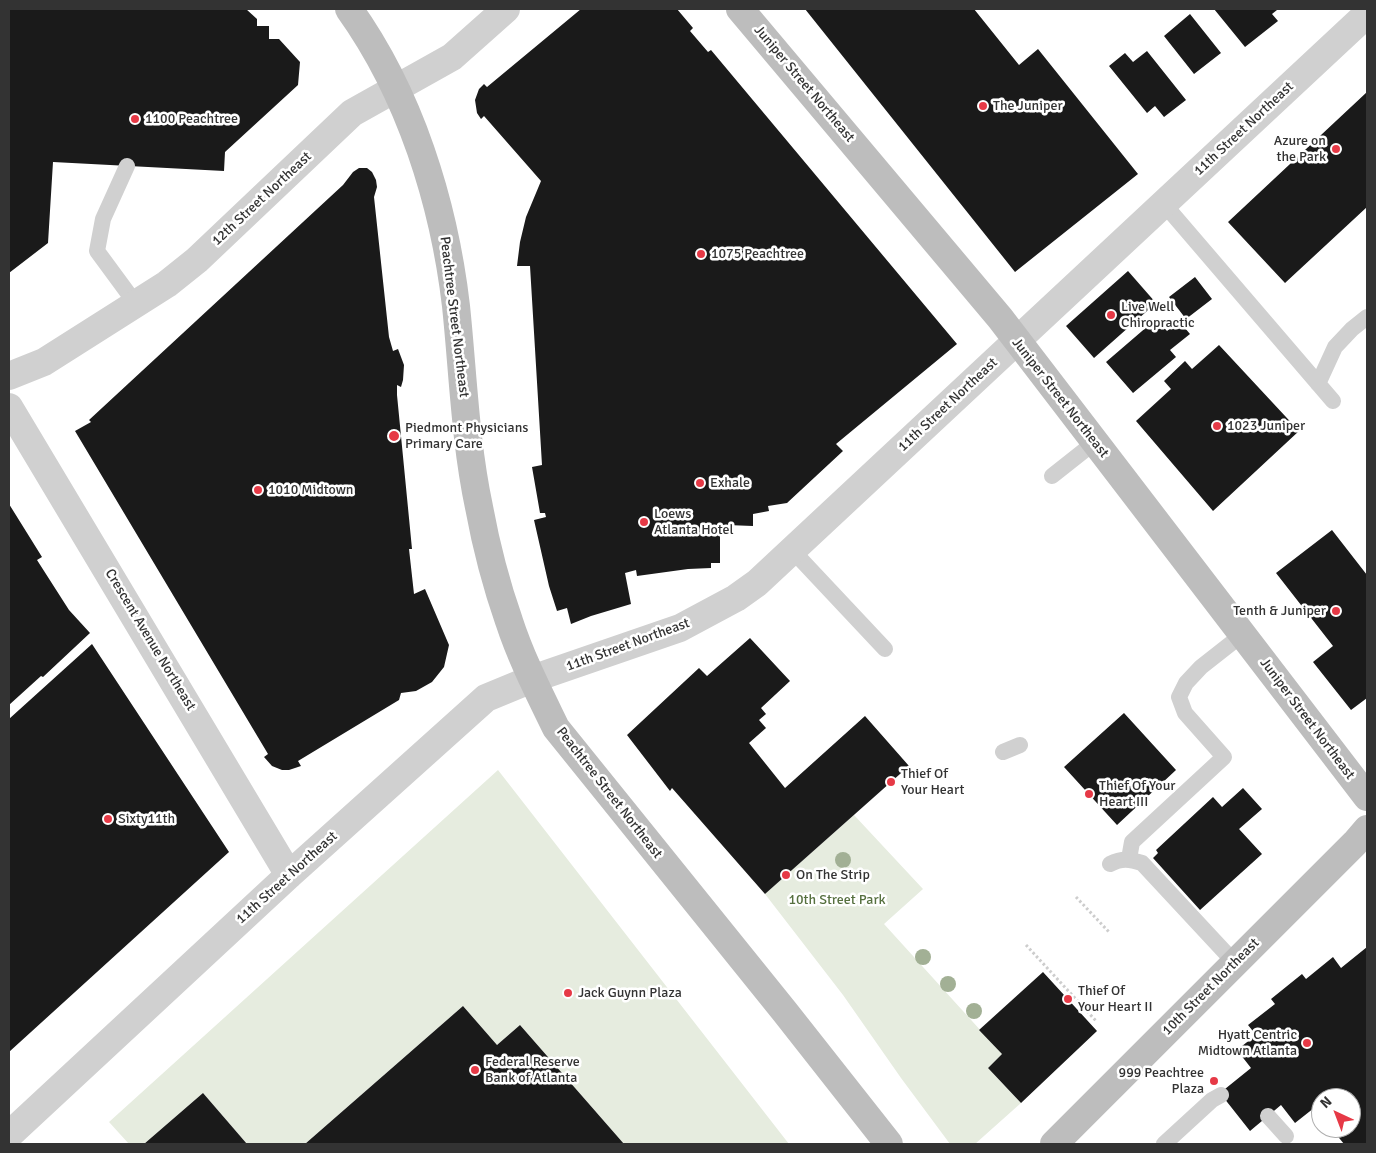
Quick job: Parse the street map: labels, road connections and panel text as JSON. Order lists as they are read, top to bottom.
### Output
{
  "streets": {
    "main road": ["Juniper Street Northeast", "Peachtree Street Northeast", "10th Street Northeast"],
    "street": ["11th Street Northeast", "12th Street Northeast", "Crescent Avenue Northeast"]
  },
  "crossings": [
    ["Juniper Street Northeast", "11th Street Northeast"],
    ["11th Street Northeast", "Peachtree Street Northeast"],
    ["11th Street Northeast", "Crescent Avenue Northeast"],
    ["12th Street Northeast", "Peachtree Street Northeast"]
  ],
  "parks": ["10th Street Park"],
  "places": [
    "The Juniper",
    "1100 Peachtree",
    "Azure on the Park",
    "1075 Peachtree",
    "Live Well Chiropractic",
    "1023 Juniper",
    "Piedmont Physicians Primary Care",
    "Exhale",
    "1010 Midtown",
    "Loews Atlanta Hotel",
    "Tenth & Juniper",
    "Thief Of Your Heart",
    "Thief Of Your Heart III",
    "Sixty11th",
    "On The Strip",
    "Jack Guynn Plaza",
    "Thief Of Your Heart II",
    "Hyatt Centric Midtown Atlanta",
    "Federal Reserve Bank of Atlanta",
    "999 Peachtree Plaza"
  ],
  "north": "top left"
}
